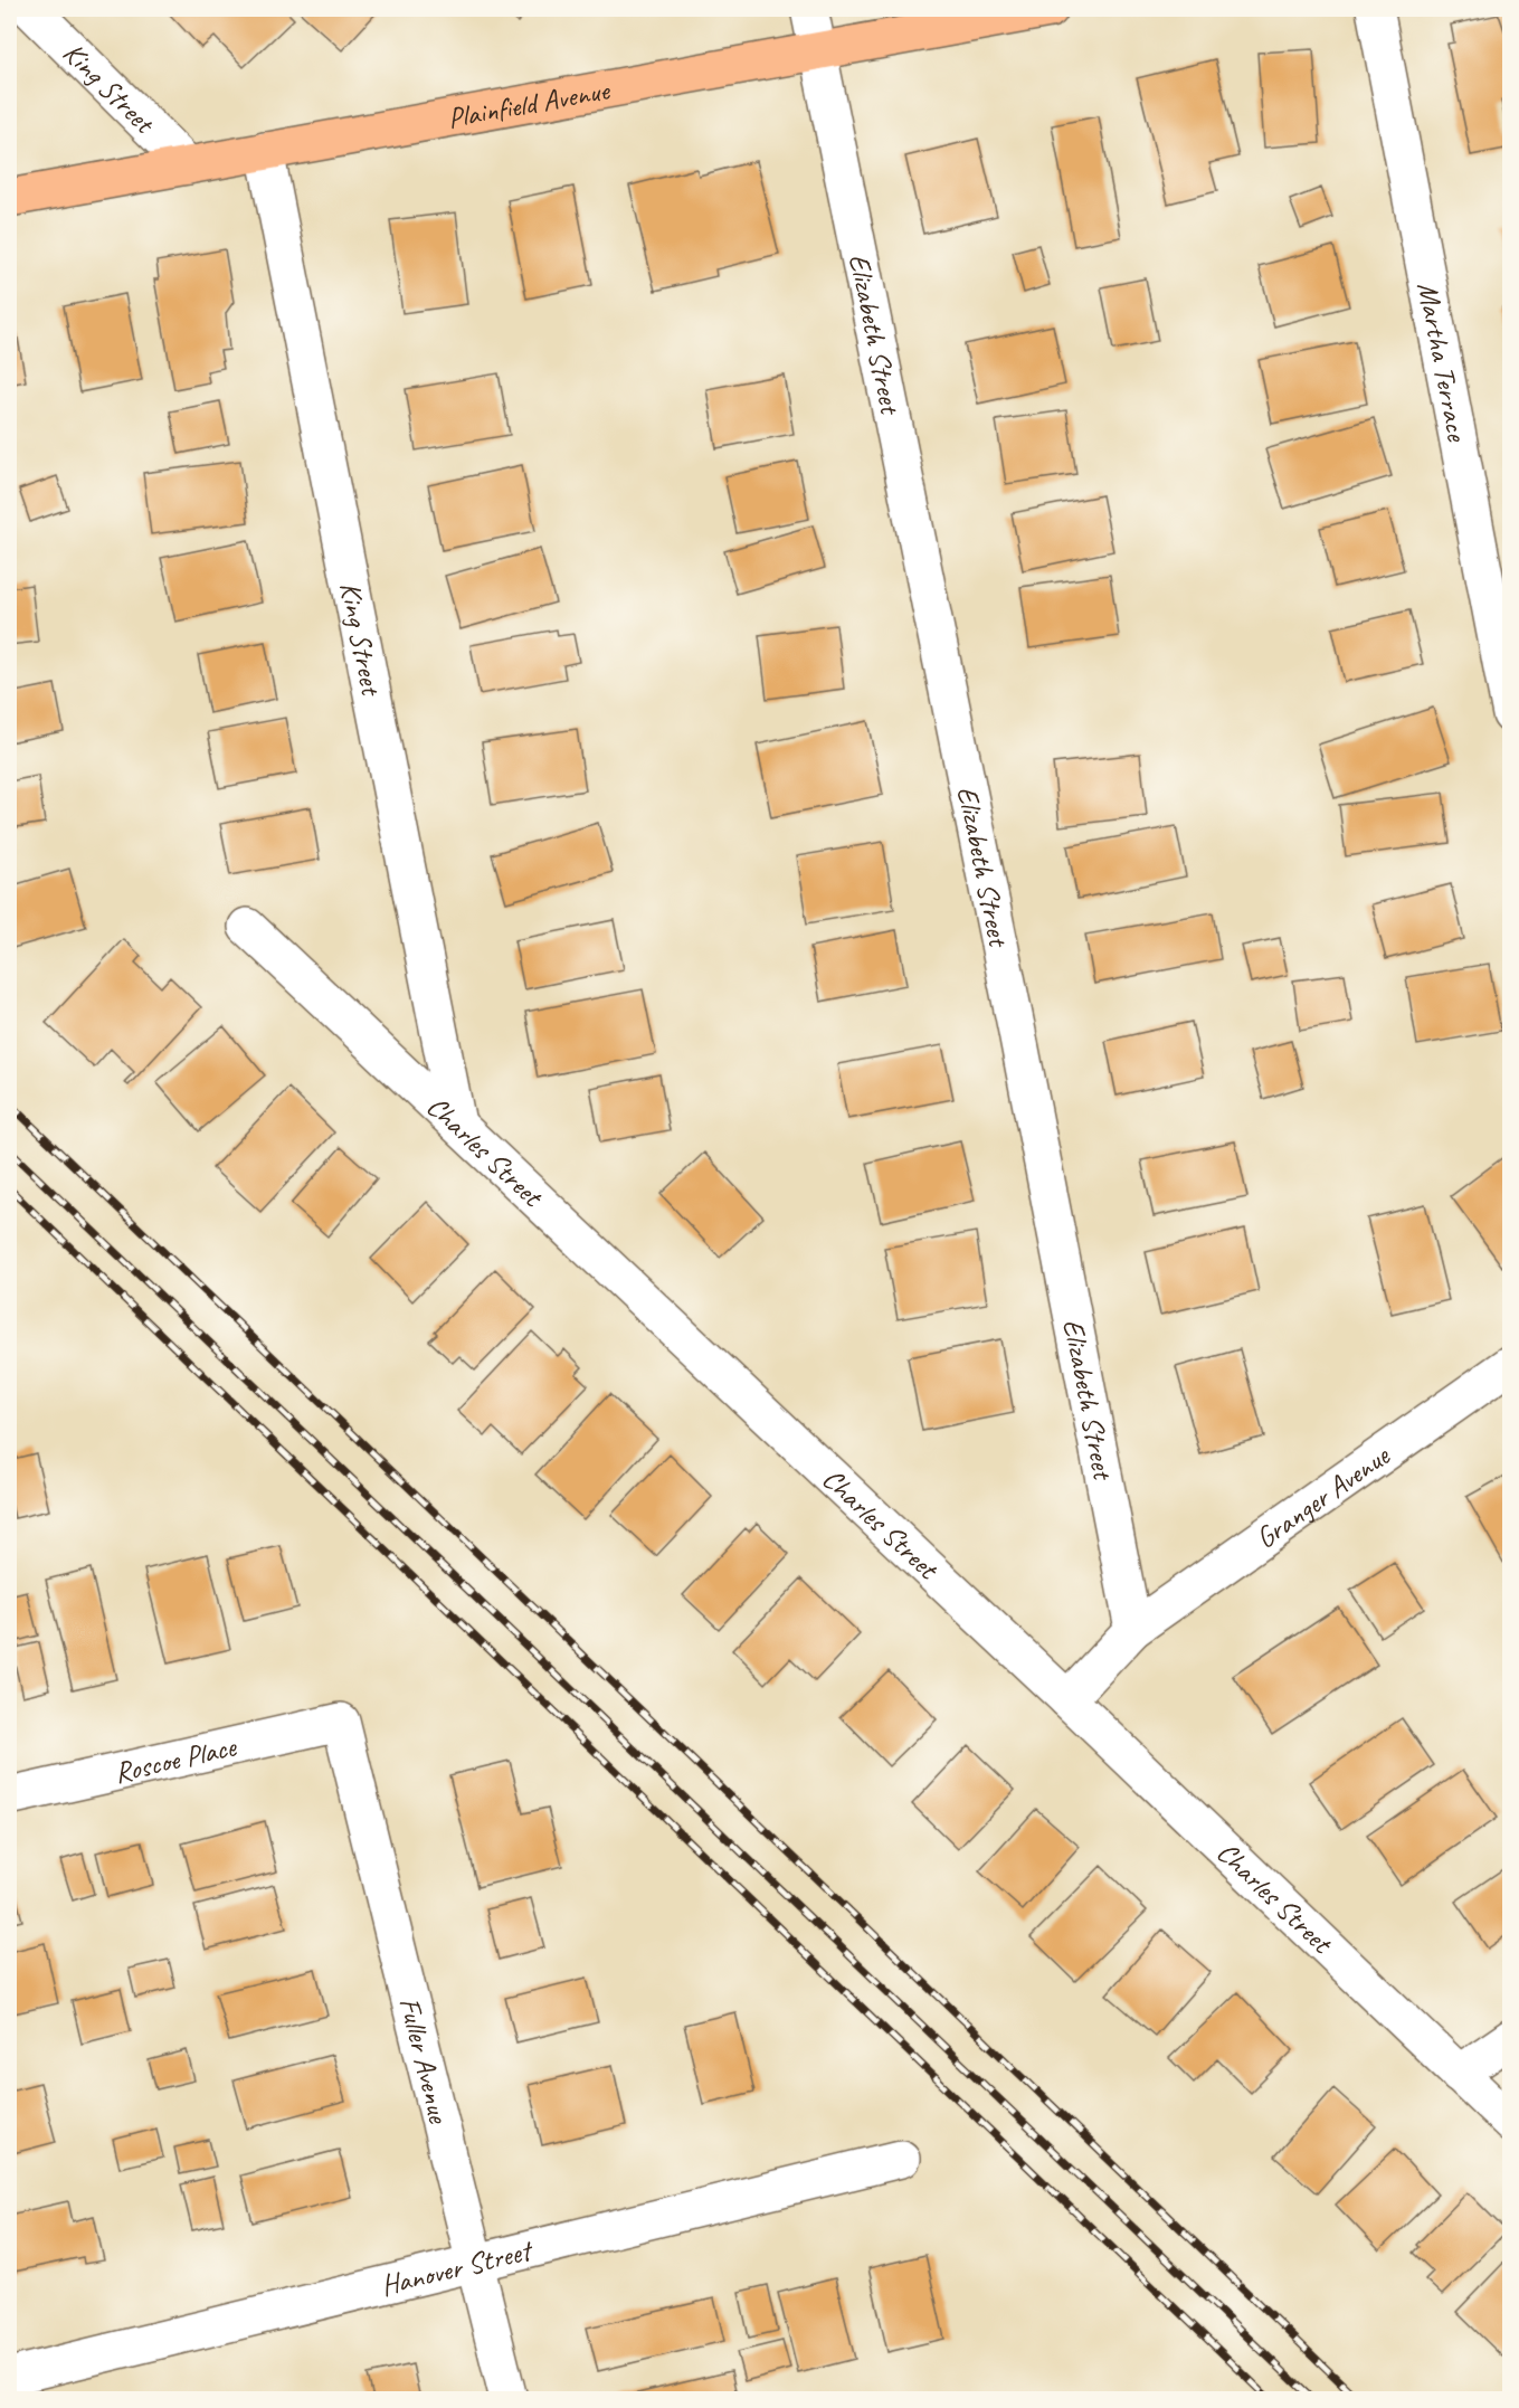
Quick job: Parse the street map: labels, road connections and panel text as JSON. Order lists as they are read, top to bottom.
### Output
{
  "streets": {
    "main road": ["Plainfield Avenue"],
    "street": [
      "King Street",
      "Elizabeth Street",
      "Martha Terrace",
      "Charles Street",
      "Granger Avenue",
      "Roscoe Place",
      "Fuller Avenue",
      "Hanover Street"
    ]
  },
  "crossings": [
    ["King Street", "Plainfield Avenue"],
    ["King Street", "Charles Street"],
    ["Plainfield Avenue", "Elizabeth Street"],
    ["Elizabeth Street", "Granger Avenue"],
    ["Roscoe Place", "Fuller Avenue"],
    ["Fuller Avenue", "Hanover Street"]
  ]
}
